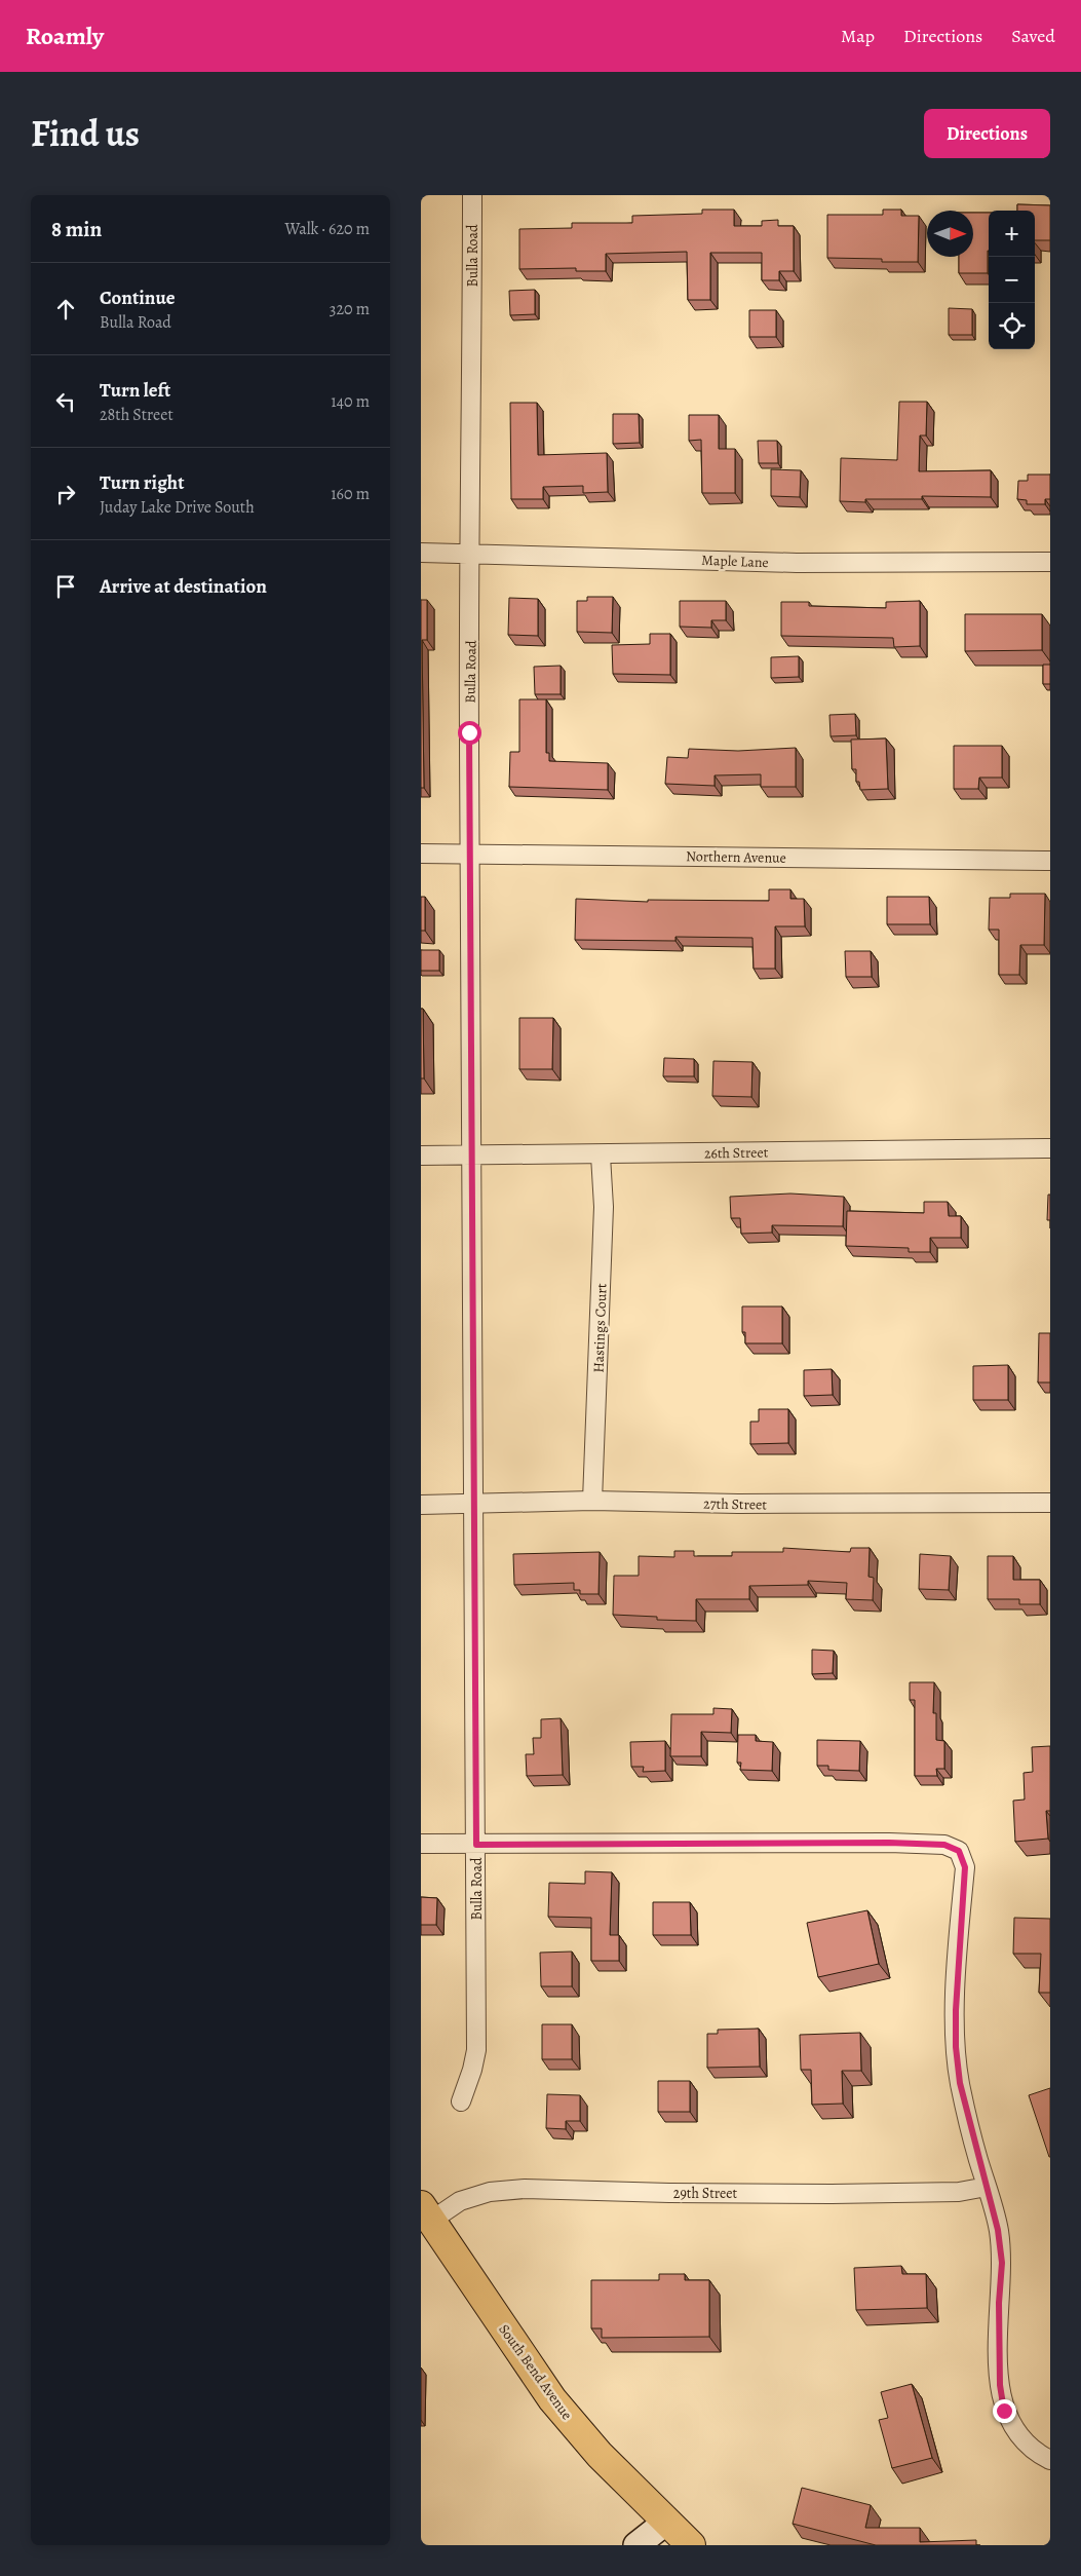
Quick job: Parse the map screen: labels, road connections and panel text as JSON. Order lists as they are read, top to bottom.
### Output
{
  "streets": {
    "main road": ["South Bend Avenue"],
    "street": [
      "Bulla Road",
      "Maple Lane",
      "Northern Avenue",
      "26th Street",
      "Hastings Court",
      "27th Street",
      "29th Street"
    ]
  },
  "crossings": [
    ["Bulla Road", "Maple Lane"],
    ["Bulla Road", "Northern Avenue"],
    ["Bulla Road", "26th Street"],
    ["Bulla Road", "27th Street"],
    ["26th Street", "Hastings Court"],
    ["Hastings Court", "27th Street"],
    ["29th Street", "South Bend Avenue"]
  ],
  "north": "right",
  "page": {
    "header": "Roamly",
    "nav": ["Map", "Directions", "Saved"],
    "title": "Find us",
    "buttons": "Directions",
    "heading": ["8 min", "Walk · 620 m"],
    "map_buttons": ["+", "−"],
    "list": [
      ["Continue", "Bulla Road", "320 m"],
      ["Turn left", "28th Street", "140 m"],
      ["Turn right", "Juday Lake Drive South", "160 m"],
      "Arrive at destination"
    ]
  }
}
